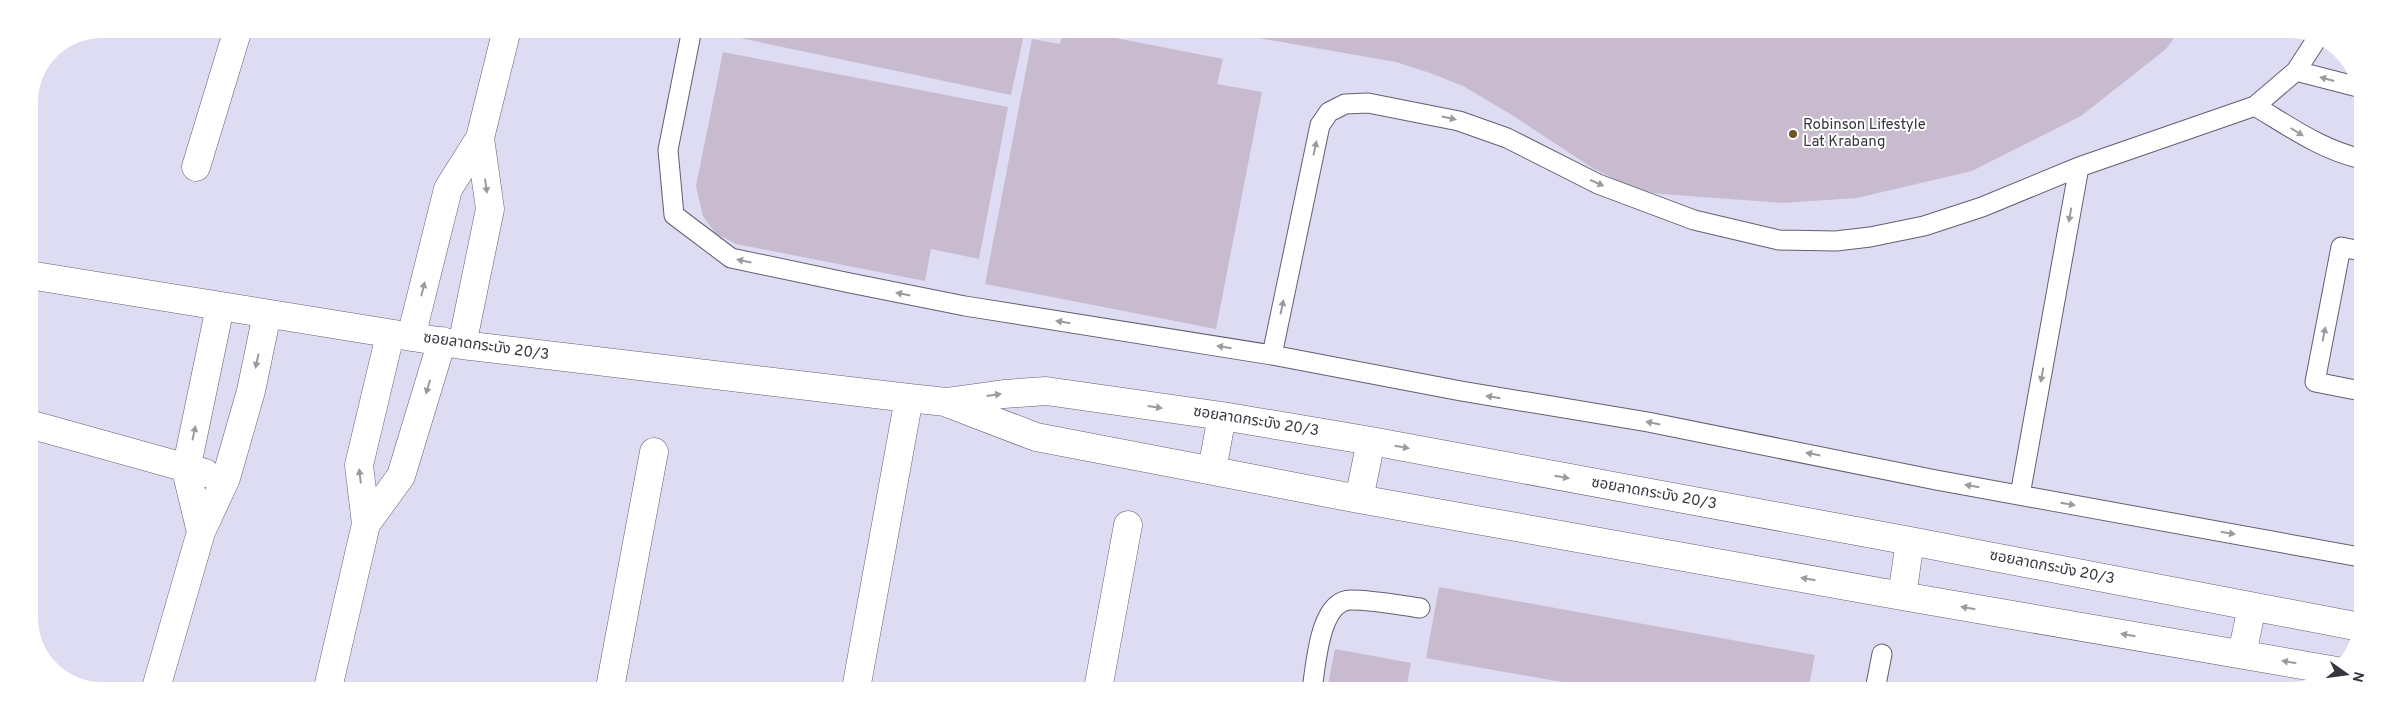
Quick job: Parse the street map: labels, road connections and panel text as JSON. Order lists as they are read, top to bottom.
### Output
{
  "streets": {
    "street": ["ซอยลาดกระบัง 20/3"]
  },
  "places": ["Robinson Lifestyle Lat Krabang"],
  "north": "right"
}
